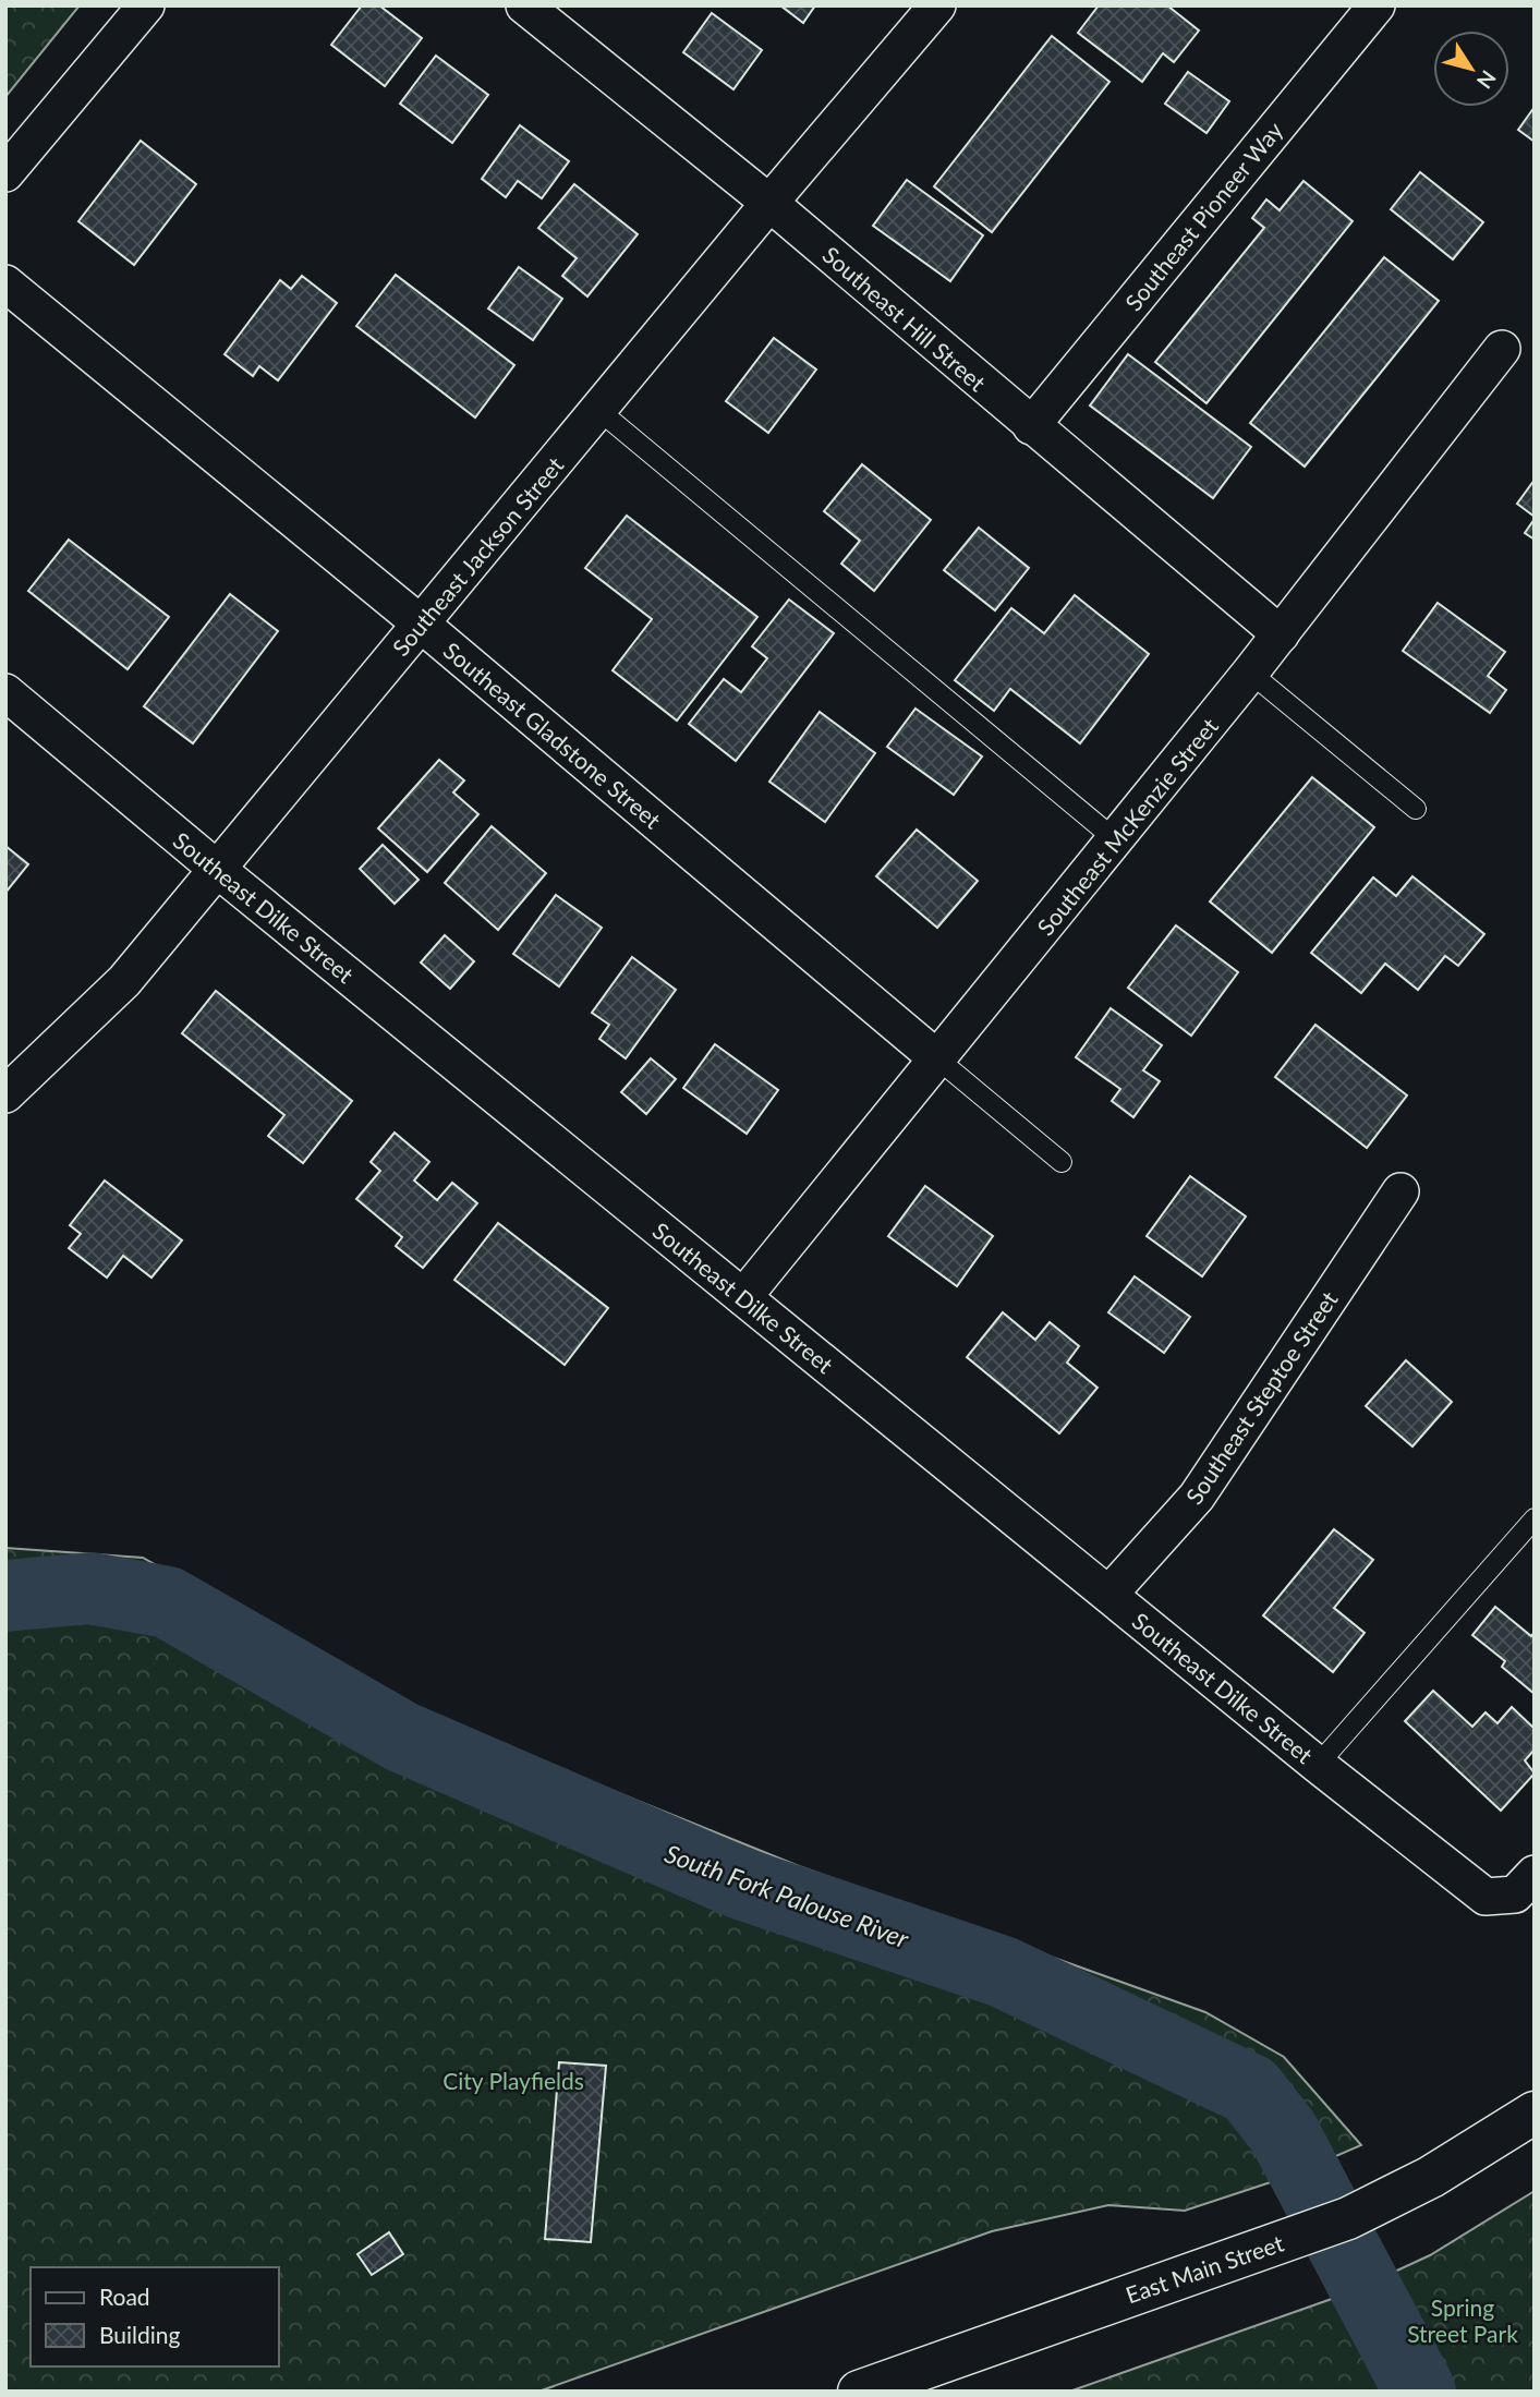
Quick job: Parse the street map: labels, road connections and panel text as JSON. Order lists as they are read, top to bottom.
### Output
{
  "streets": {
    "main road": ["East Main Street"],
    "street": [
      "Southeast Pioneer Way",
      "Southeast Hill Street",
      "Southeast Jackson Street",
      "Southeast Gladstone Street",
      "Southeast McKenzie Street",
      "Southeast Dilke Street",
      "Southeast Steptoe Street"
    ]
  },
  "crossings": [
    ["Southeast Pioneer Way", "Southeast Hill Street"],
    ["Southeast Hill Street", "Southeast Jackson Street"],
    ["Southeast Hill Street", "Southeast McKenzie Street"],
    ["Southeast Jackson Street", "Southeast Gladstone Street"],
    ["Southeast Jackson Street", "Southeast Dilke Street"],
    ["Southeast Gladstone Street", "Southeast McKenzie Street"],
    ["Southeast McKenzie Street", "Southeast Dilke Street"],
    ["Southeast Dilke Street", "Southeast Steptoe Street"]
  ],
  "water": ["South Fork Palouse River"],
  "parks": ["City Playfields", "Spring Street Park"],
  "legend": ["Road", "Building"],
  "north": "bottom right"
}
